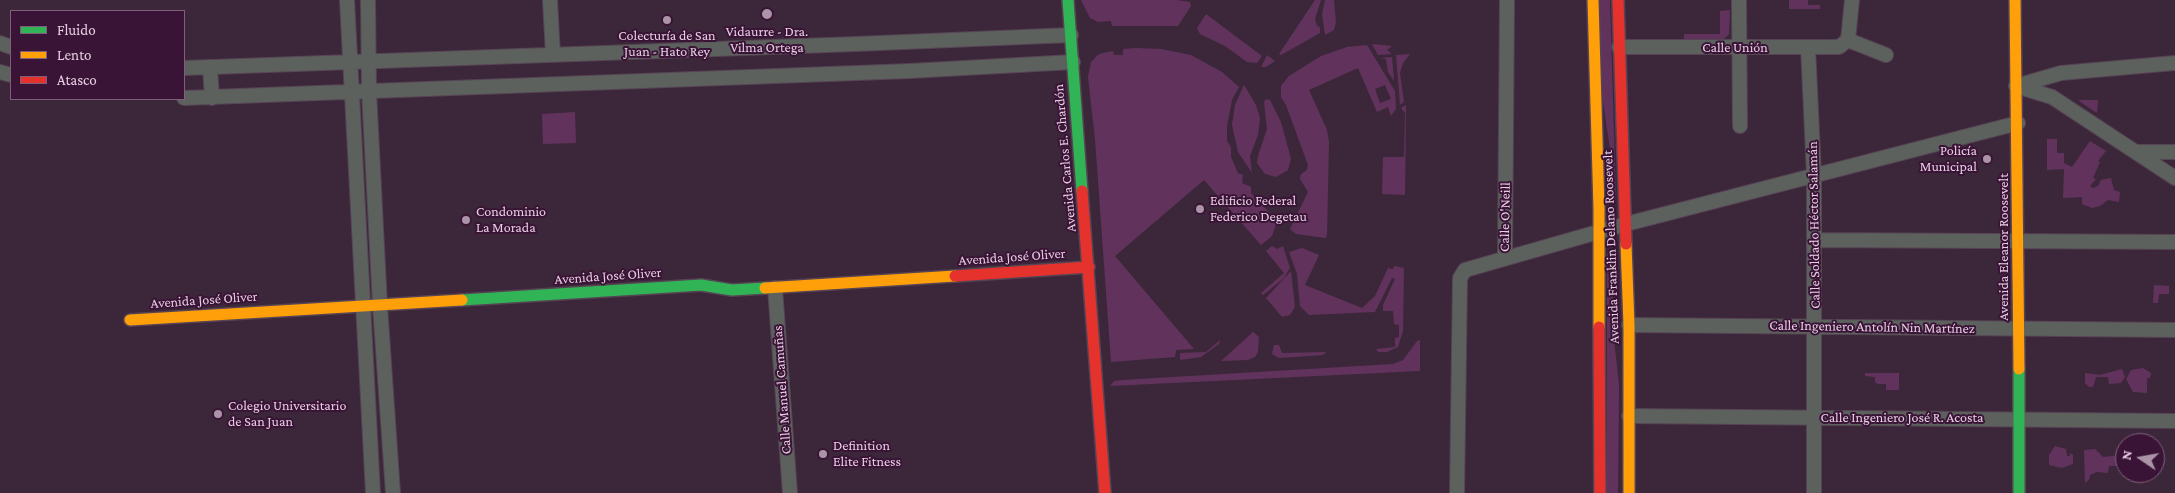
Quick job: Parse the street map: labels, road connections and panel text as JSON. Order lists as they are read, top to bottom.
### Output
{
  "streets": {
    "street": [
      "Calle Unión",
      "Avenida Carlos E. Chardón",
      "Calle O'Neill",
      "Calle Soldado Héctor Salamán",
      "Avenida Franklin Delano Roosevelt",
      "Avenida Eleanor Roosevelt",
      "Avenida José Oliver",
      "Calle Ingeniero Antolín Nin Martínez",
      "Calle Manuel Camuñas",
      "Calle Ingeniero José R. Acosta"
    ]
  },
  "crossings": [
    ["Calle Unión", "Calle Soldado Héctor Salamán"],
    ["Calle Unión", "Avenida Franklin Delano Roosevelt"],
    ["Avenida Carlos E. Chardón", "Avenida José Oliver"],
    ["Calle Soldado Héctor Salamán", "Calle Ingeniero Antolín Nin Martínez"],
    ["Calle Soldado Héctor Salamán", "Calle Ingeniero José R. Acosta"],
    ["Avenida Franklin Delano Roosevelt", "Calle Ingeniero Antolín Nin Martínez"],
    ["Avenida Franklin Delano Roosevelt", "Calle Ingeniero José R. Acosta"],
    ["Avenida Eleanor Roosevelt", "Calle Ingeniero Antolín Nin Martínez"],
    ["Avenida Eleanor Roosevelt", "Calle Ingeniero José R. Acosta"],
    ["Avenida José Oliver", "Calle Manuel Camuñas"]
  ],
  "places": [
    "Vidaurre - Dra. Vilma Ortega",
    "Colecturía de San Juan - Hato Rey",
    "Policía Municipal",
    "Edificio Federal Federico Degetau",
    "Condominio La Morada",
    "Colegio Universitario de San Juan",
    "Definition Elite Fitness"
  ],
  "legend": ["Fluido", "Lento", "Atasco"],
  "north": "left"
}
